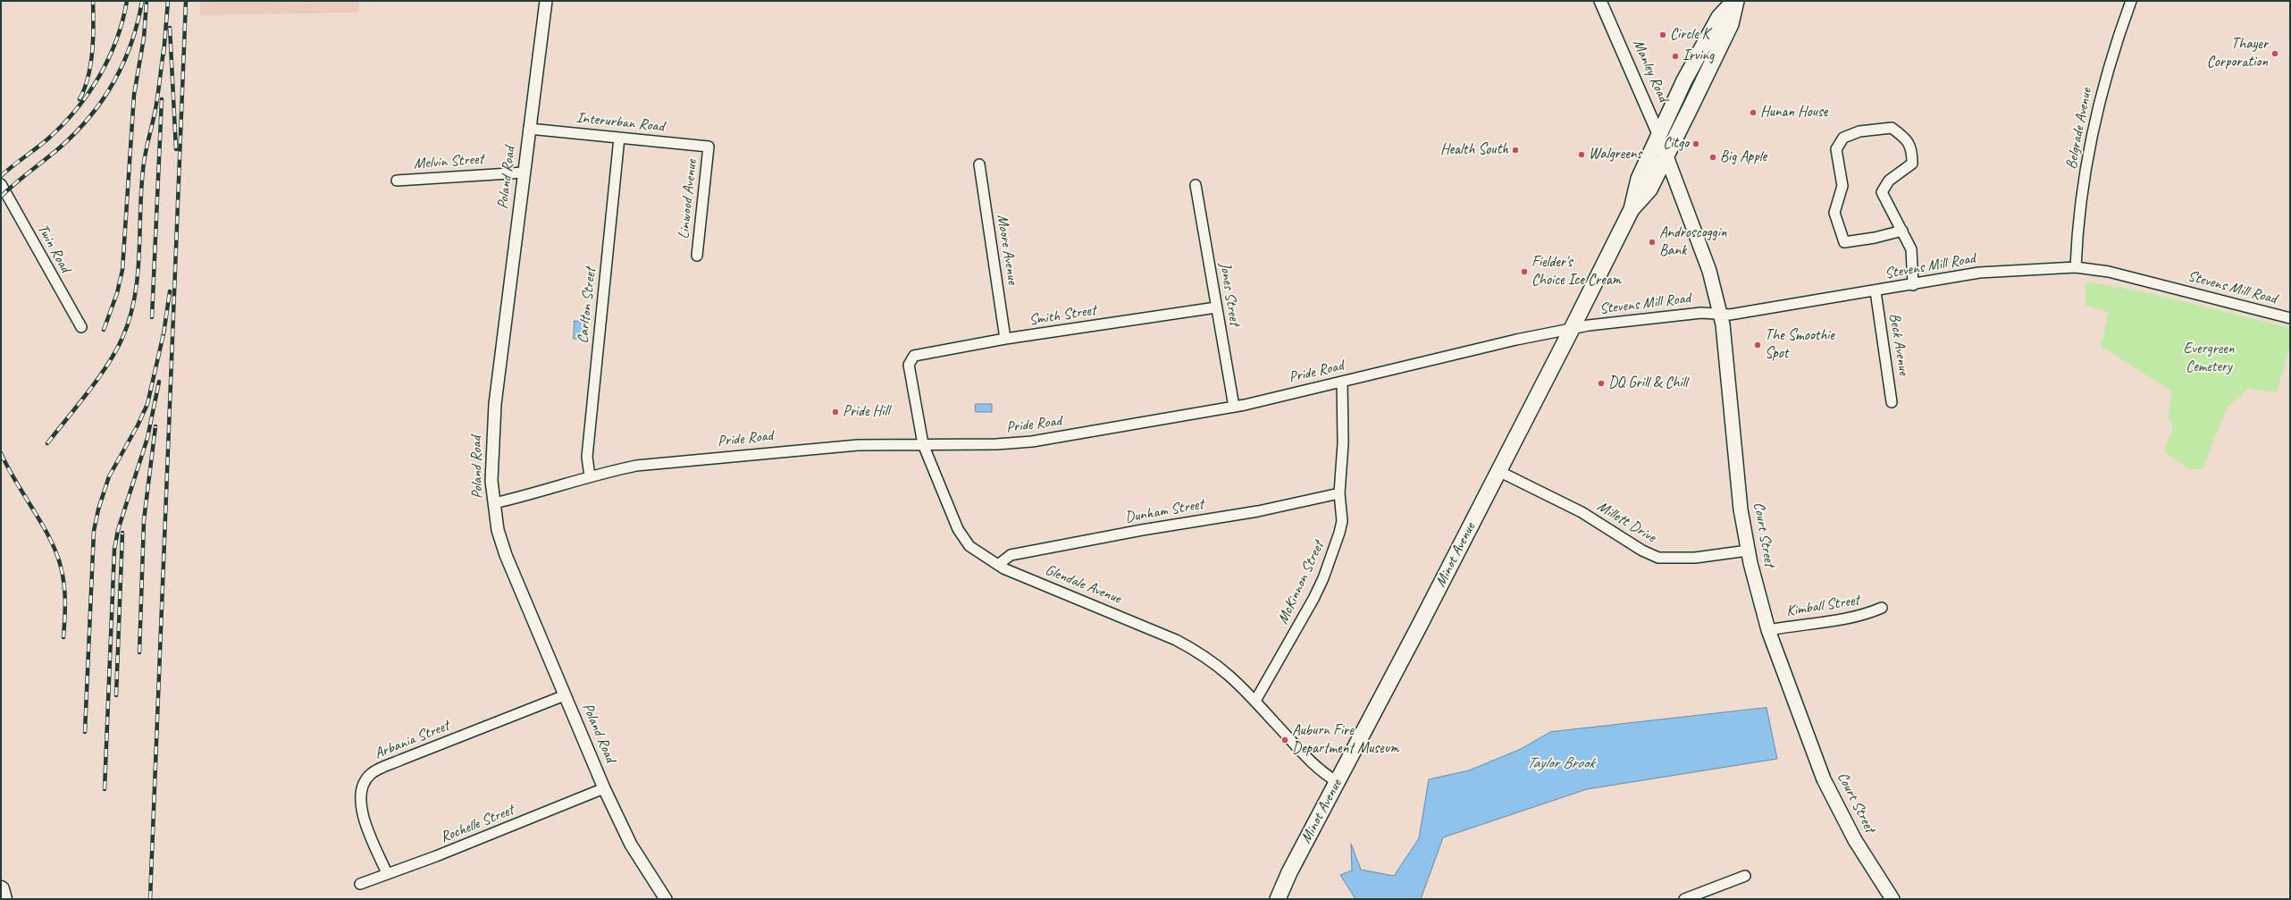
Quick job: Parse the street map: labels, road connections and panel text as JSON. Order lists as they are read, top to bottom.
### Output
{
  "streets": {
    "main road": ["Manley Road", "Court Street", "Minot Avenue"],
    "street": [
      "Interurban Road",
      "Belgrade Avenue",
      "Melvin Street",
      "Poland Road",
      "Linwood Avenue",
      "Twin Road",
      "Moore Avenue",
      "Stevens Mill Road",
      "Jones Street",
      "Carlton Street",
      "Smith Street",
      "Beck Avenue",
      "Pride Road",
      "Dunham Street",
      "Millett Drive",
      "McKinnon Street",
      "Glendale Avenue",
      "Kimball Street",
      "Arbania Street",
      "Rochelle Street"
    ]
  },
  "crossings": [
    ["Manley Road", "Court Street"],
    ["Manley Road", "Minot Avenue"],
    ["Interurban Road", "Poland Road"],
    ["Interurban Road", "Linwood Avenue"],
    ["Interurban Road", "Carlton Street"],
    ["Belgrade Avenue", "Stevens Mill Road"],
    ["Melvin Street", "Poland Road"],
    ["Poland Road", "Pride Road"],
    ["Poland Road", "Arbania Street"],
    ["Poland Road", "Rochelle Street"],
    ["Moore Avenue", "Smith Street"],
    ["Stevens Mill Road", "Beck Avenue"],
    ["Stevens Mill Road", "Pride Road"],
    ["Stevens Mill Road", "Court Street"],
    ["Stevens Mill Road", "Minot Avenue"],
    ["Jones Street", "Smith Street"],
    ["Jones Street", "Pride Road"],
    ["Carlton Street", "Pride Road"],
    ["Smith Street", "Glendale Avenue"],
    ["Pride Road", "Minot Avenue"],
    ["Pride Road", "McKinnon Street"],
    ["Pride Road", "Glendale Avenue"],
    ["Dunham Street", "McKinnon Street"],
    ["Dunham Street", "Glendale Avenue"],
    ["Millett Drive", "Court Street"],
    ["Millett Drive", "Minot Avenue"],
    ["Court Street", "Minot Avenue"],
    ["Court Street", "Kimball Street"],
    ["Minot Avenue", "Glendale Avenue"],
    ["McKinnon Street", "Glendale Avenue"],
    ["Arbania Street", "Rochelle Street"]
  ],
  "water": ["Taylor Brook"],
  "parks": ["Evergreen Cemetery"],
  "places": [
    "Circle K",
    "Thayer Corporation",
    "Irving",
    "Hunan House",
    "Citgo",
    "Health South",
    "Walgreens",
    "Big Apple",
    "Androscoggin Bank",
    "Fielder's Choice Ice Cream",
    "The Smoothie Spot",
    "DQ Grill & Chill",
    "Pride Hill",
    "Auburn Fire Department Museum"
  ]
}
